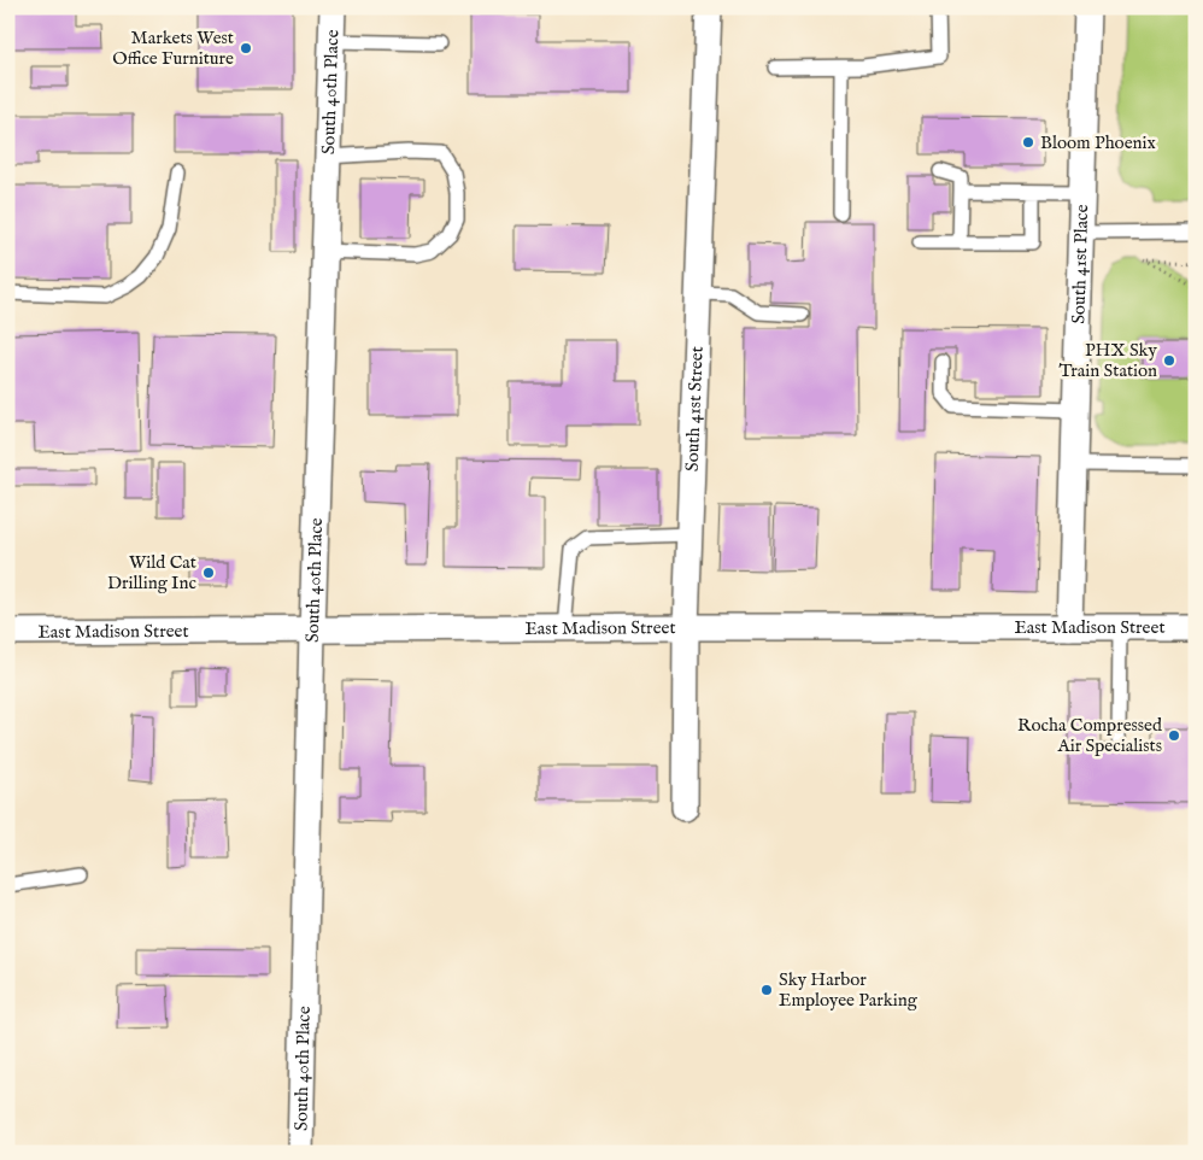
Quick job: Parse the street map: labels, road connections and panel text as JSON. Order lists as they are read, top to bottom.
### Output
{
  "streets": {
    "street": [
      "South 40th Place",
      "South 41st Place",
      "South 41st Street",
      "East Madison Street"
    ]
  },
  "crossings": [
    ["South 40th Place", "East Madison Street"],
    ["South 41st Place", "East Madison Street"],
    ["South 41st Street", "East Madison Street"]
  ],
  "places": [
    "Markets West Office Furniture",
    "Bloom Phoenix",
    "PHX Sky Train Station",
    "Wild Cat Drilling Inc",
    "Rocha Compressed Air Specialists",
    "Sky Harbor Employee Parking"
  ]
}
